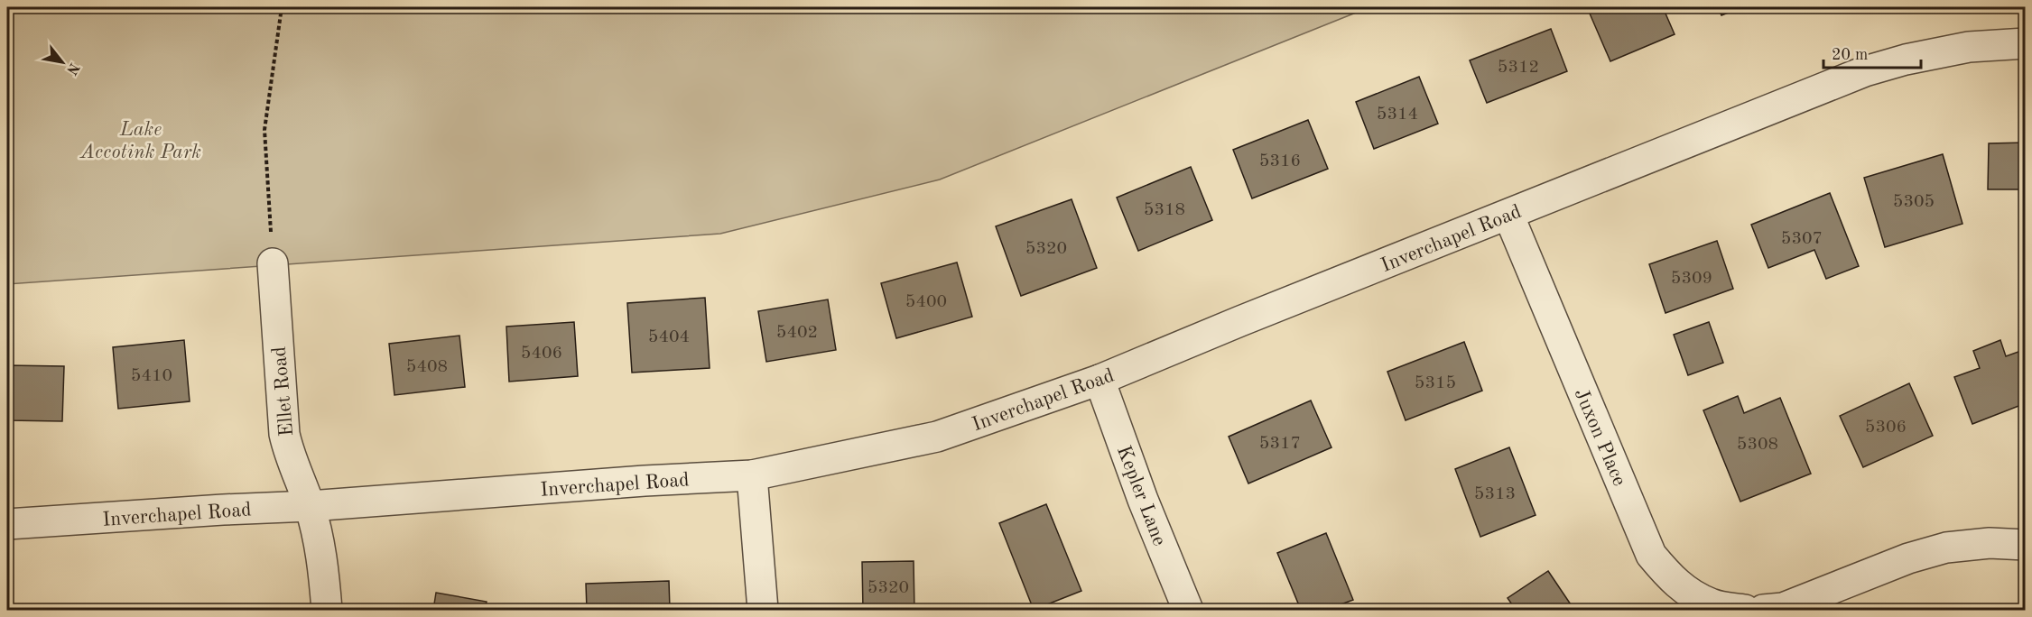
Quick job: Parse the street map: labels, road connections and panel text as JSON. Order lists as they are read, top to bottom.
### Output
{
  "streets": {
    "street": [
      "Inverchapel Road",
      "Ellet Road",
      "Juxon Place",
      "Kepler Lane"
    ]
  },
  "crossings": [
    ["Inverchapel Road", "Ellet Road"],
    ["Inverchapel Road", "Juxon Place"],
    ["Inverchapel Road", "Kepler Lane"]
  ],
  "parks": ["Lake Accotink Park"],
  "house_numbers": [
    "5312",
    "5314",
    "5316",
    "5305",
    "5318",
    "5307",
    "5320",
    "5309",
    "5400",
    "5402",
    "5404",
    "5406",
    "5408",
    "5410",
    "5315",
    "5306",
    "5317",
    "5308",
    "5313",
    "5320"
  ],
  "scale_bar": "20 m",
  "north": "bottom right"
}
